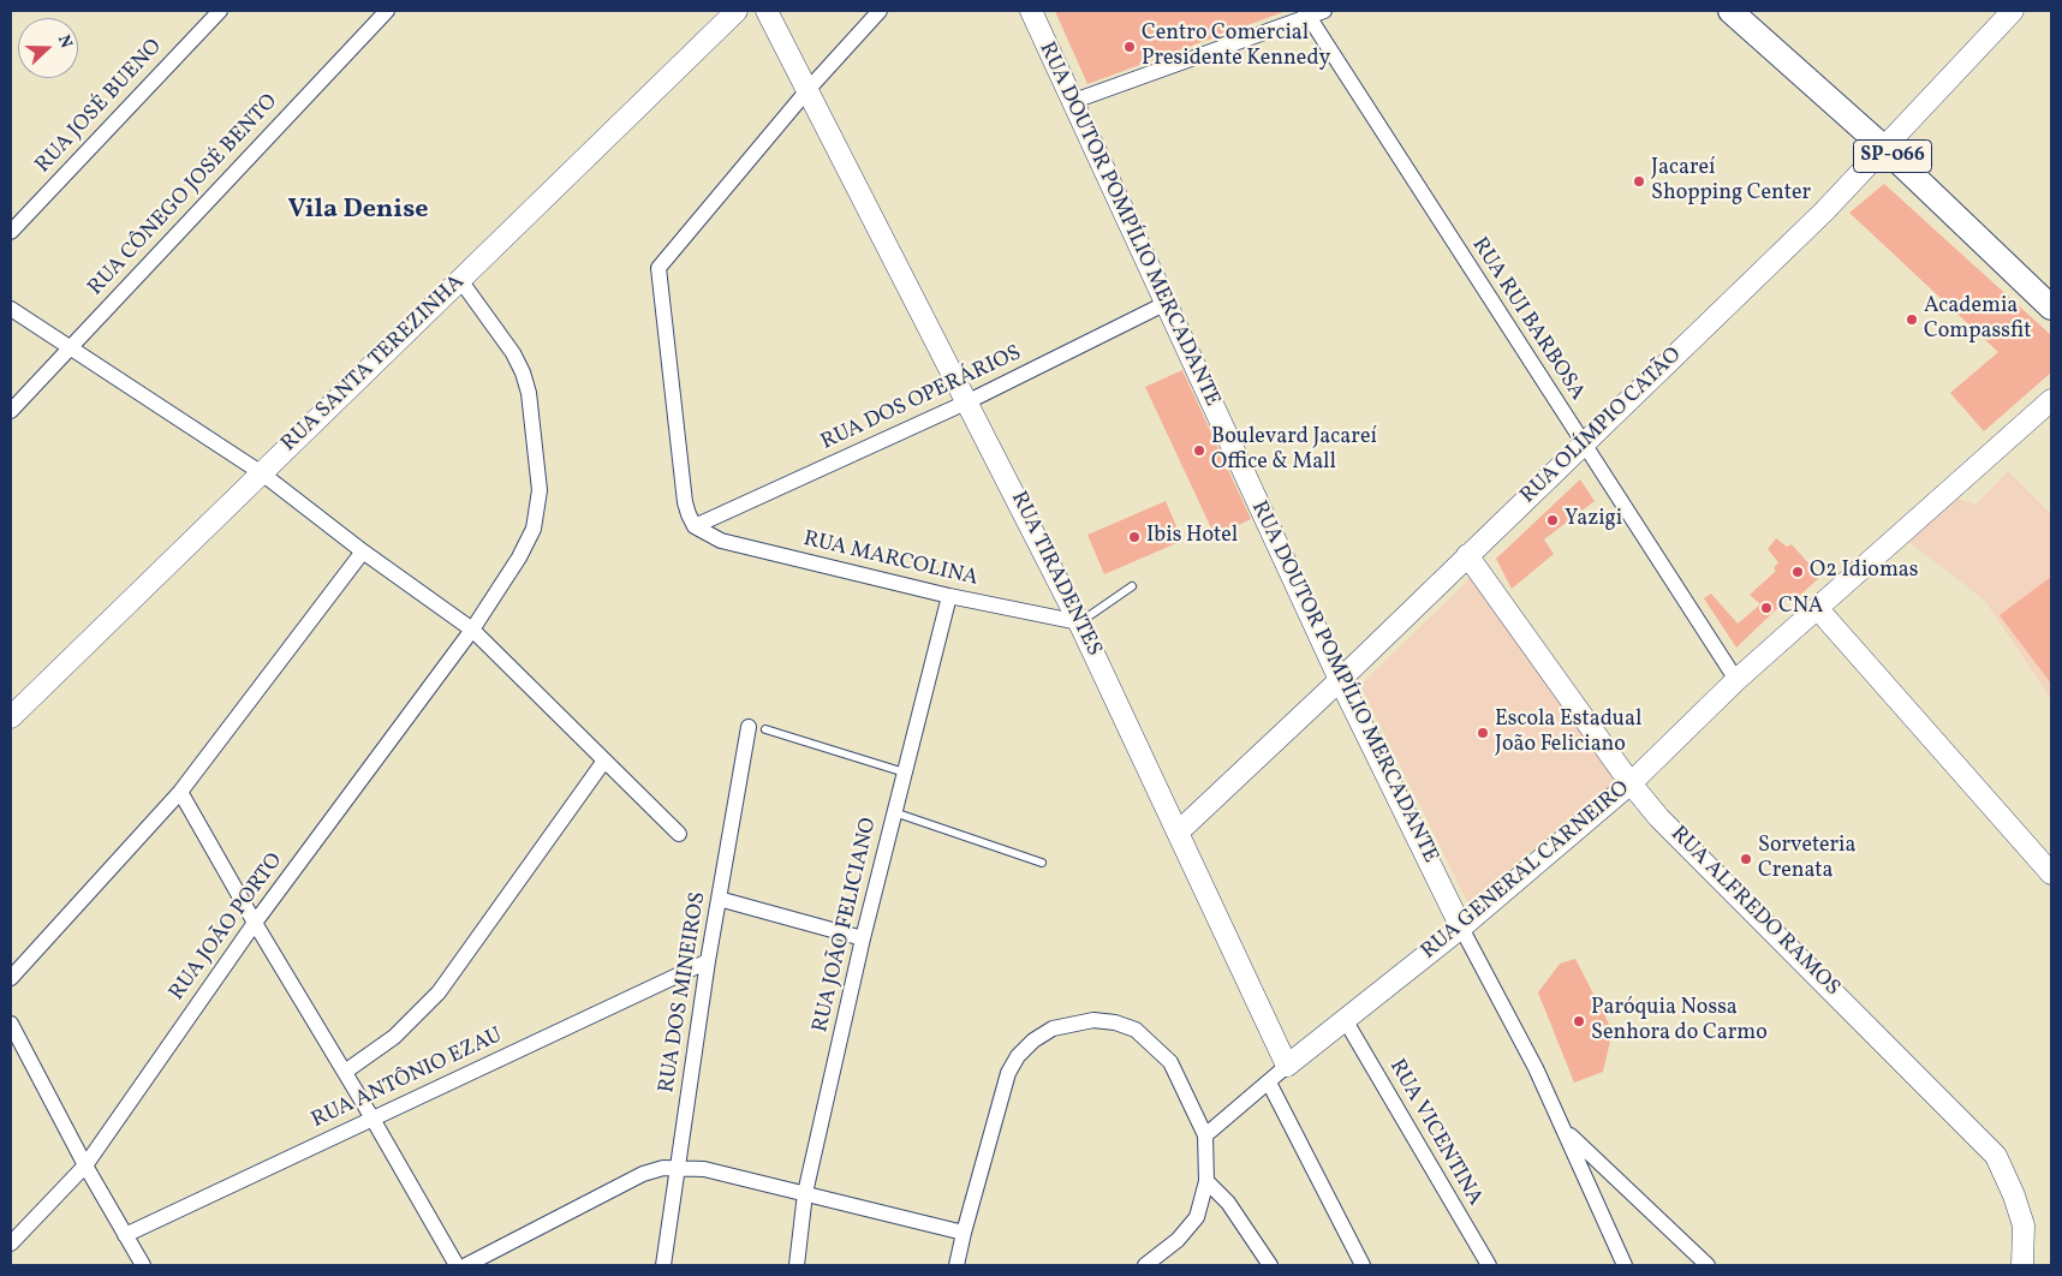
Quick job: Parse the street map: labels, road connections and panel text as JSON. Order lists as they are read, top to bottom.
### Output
{
  "streets": {
    "main road": [
      "SP-066",
      "RUA DOUTOR POMPÍLIO MERCADANTE",
      "RUA SANTA TEREZINHA",
      "RUA OLÍMPIO CATÃO",
      "RUA TIRADENTES",
      "RUA GENERAL CARNEIRO",
      "RUA ALFREDO RAMOS"
    ],
    "street": [
      "RUA JOSÉ BUENO",
      "RUA CÔNEGO JOSÉ BENTO",
      "RUA RUI BARBOSA",
      "RUA DOS OPERÁRIOS",
      "RUA MARCOLINA",
      "RUA JOÃO FELICIANO",
      "RUA JOÃO PORTO",
      "RUA DOS MINEIROS",
      "RUA ANTÔNIO EZAU",
      "RUA VICENTINA"
    ]
  },
  "crossings": [
    ["SP-066", "RUA OLÍMPIO CATÃO"],
    ["RUA DOUTOR POMPÍLIO MERCADANTE", "RUA DOS OPERÁRIOS"],
    ["RUA DOUTOR POMPÍLIO MERCADANTE", "RUA OLÍMPIO CATÃO"],
    ["RUA DOUTOR POMPÍLIO MERCADANTE", "RUA GENERAL CARNEIRO"],
    ["RUA RUI BARBOSA", "RUA OLÍMPIO CATÃO"],
    ["RUA RUI BARBOSA", "RUA GENERAL CARNEIRO"],
    ["RUA SANTA TEREZINHA", "RUA JOÃO PORTO"],
    ["RUA DOS OPERÁRIOS", "RUA MARCOLINA"],
    ["RUA DOS OPERÁRIOS", "RUA TIRADENTES"],
    ["RUA OLÍMPIO CATÃO", "RUA TIRADENTES"],
    ["RUA OLÍMPIO CATÃO", "RUA ALFREDO RAMOS"],
    ["RUA MARCOLINA", "RUA TIRADENTES"],
    ["RUA MARCOLINA", "RUA JOÃO FELICIANO"],
    ["RUA TIRADENTES", "RUA GENERAL CARNEIRO"],
    ["RUA GENERAL CARNEIRO", "RUA ALFREDO RAMOS"],
    ["RUA GENERAL CARNEIRO", "RUA VICENTINA"],
    ["RUA DOS MINEIROS", "RUA ANTÔNIO EZAU"]
  ],
  "districts": ["Vila Denise"],
  "places": [
    "Centro Comercial Presidente Kennedy",
    "Jacareí Shopping Center",
    "Academia Compassfit",
    "Boulevard Jacareí Office & Mall",
    "Yazigi",
    "Ibis Hotel",
    "O2 Idiomas",
    "CNA",
    "Escola Estadual João Feliciano",
    "Sorveteria Crenata",
    "Paróquia Nossa Senhora do Carmo"
  ],
  "north": "right"
}
